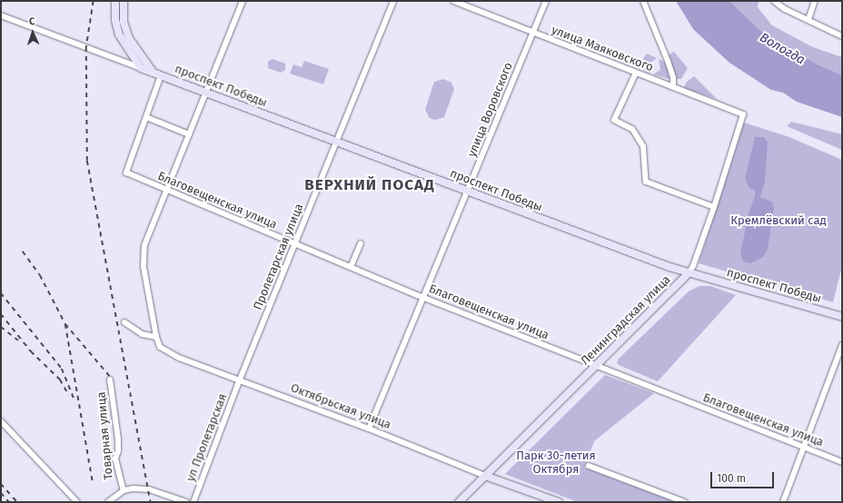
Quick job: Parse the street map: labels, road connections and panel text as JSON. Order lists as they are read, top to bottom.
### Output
{
  "streets": {
    "main road": ["проспект Победы", "Ленинградская улица", "Октябрьская улица"],
    "street": [
      "улица Маяковского",
      "улица Воровского",
      "Благовещенская улица",
      "Пролетарская улица",
      "Товарная улица",
      "ул Пролетарская"
    ]
  },
  "crossings": [
    ["улица Маяковского", "улица Воровского"],
    ["улица Маяковского", "Ленинградская улица"],
    ["проспект Победы", "улица Воровского"],
    ["проспект Победы", "Пролетарская улица"],
    ["проспект Победы", "Ленинградская улица"],
    ["улица Воровского", "Благовещенская улица"],
    ["улица Воровского", "Октябрьская улица"],
    ["Благовещенская улица", "Пролетарская улица"],
    ["Благовещенская улица", "Ленинградская улица"],
    ["Пролетарская улица", "Октябрьская улица"],
    ["Пролетарская улица", "ул Пролетарская"],
    ["Ленинградская улица", "Октябрьская улица"],
    ["Октябрьская улица", "ул Пролетарская"]
  ],
  "districts": ["ВЕРХНИЙ ПОСАД"],
  "water": ["Вологда"],
  "parks": ["Кремлёвский сад", "Парк 30-летия Октября"],
  "scale_bar": "100 m",
  "north": "top"
}
